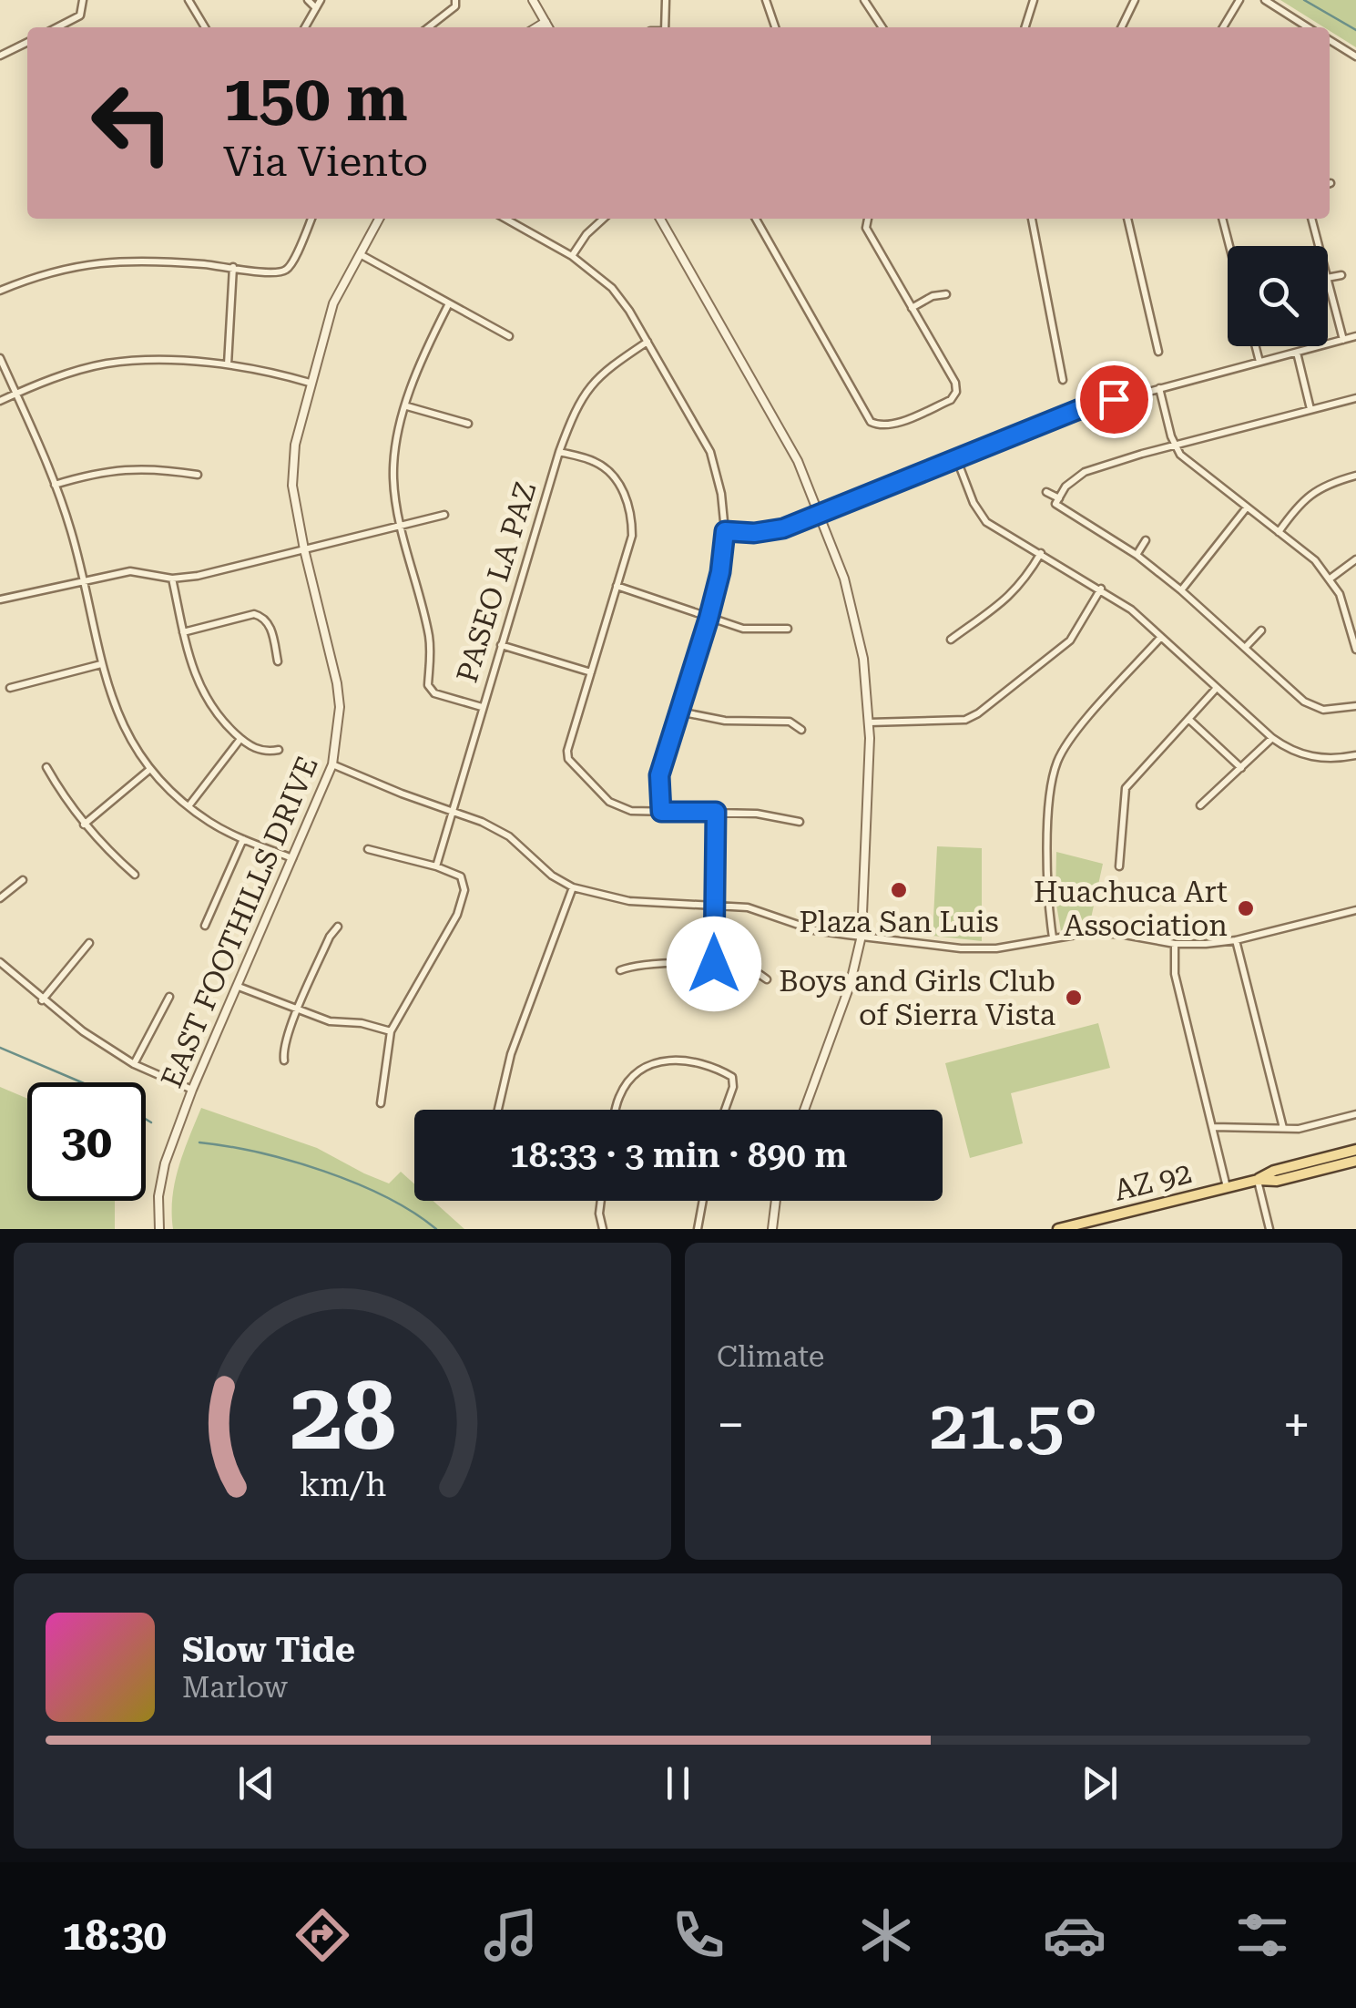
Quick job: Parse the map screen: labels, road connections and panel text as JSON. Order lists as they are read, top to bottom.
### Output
{
  "streets": {
    "main road": ["AZ 92"],
    "street": ["PASEO LA PAZ", "EAST FOOTHILLS DRIVE"]
  },
  "places": ["Plaza San Luis", "Huachuca Art Association", "Boys and Girls Club of Sierra Vista"],
  "page": {
    "turn": ["150 m", "Via Viento"],
    "limit": "30",
    "trip": "18:33 · 3 min · 890 m",
    "tile": "Climate",
    "heat": ["−", "21.5°", "+"],
    "song": ["Slow Tide", "Marlow"],
    "tabs": "18:30",
    "gauge": ["28", "km/h"]
  }
}
